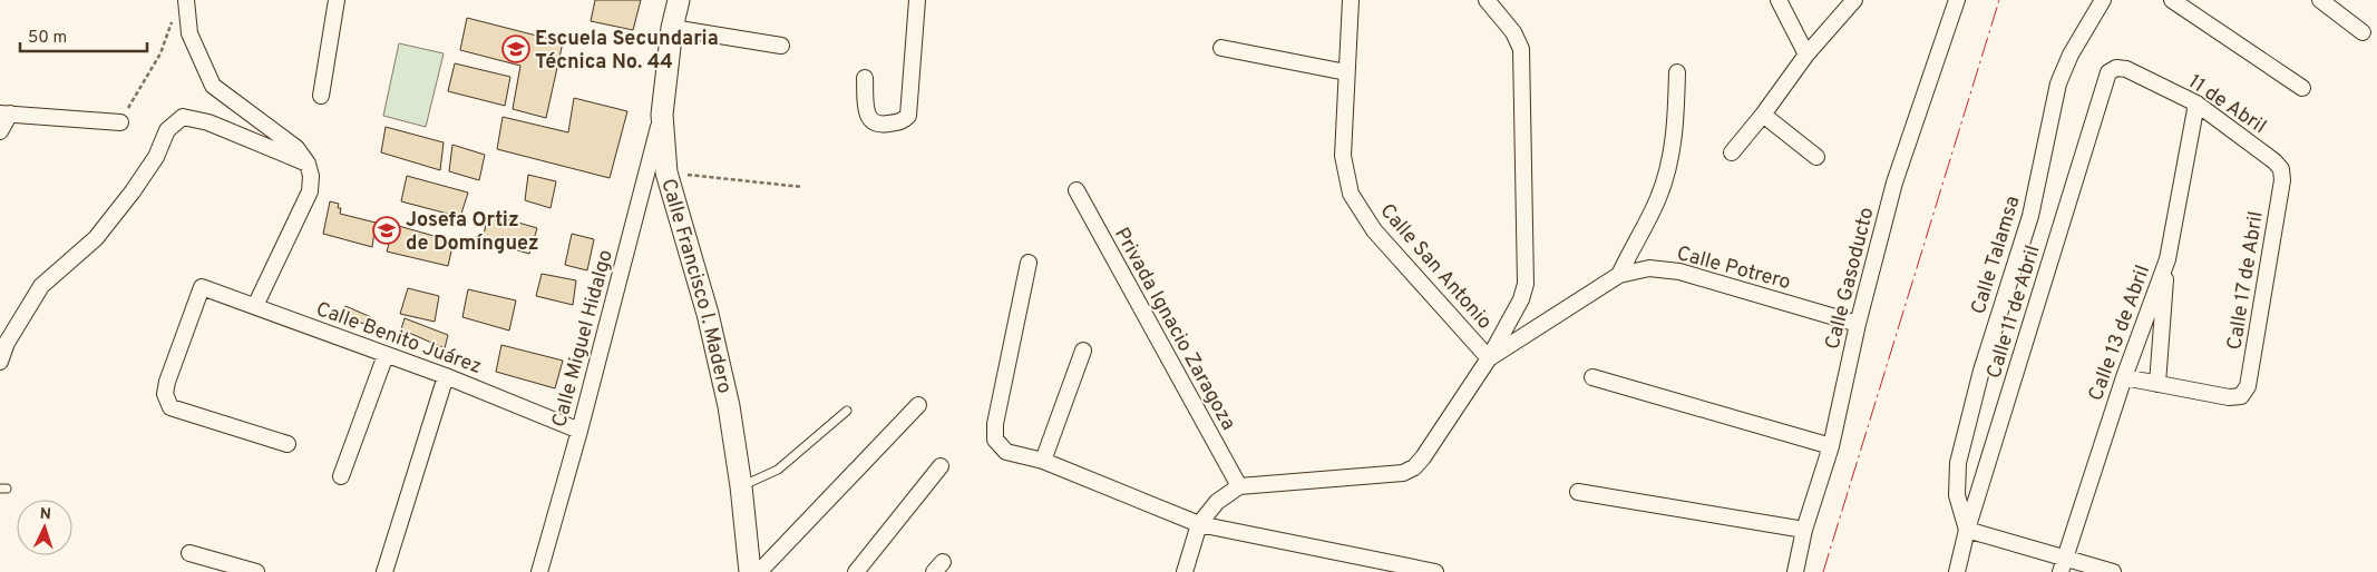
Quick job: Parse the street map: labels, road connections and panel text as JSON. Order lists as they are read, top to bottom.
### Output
{
  "streets": {
    "street": [
      "11 de Abril",
      "Calle Talamsa",
      "Calle San Antonio",
      "Calle Potrero",
      "Calle Gasoducto",
      "Calle 17 de Abril",
      "Calle Francisco I. Madero",
      "Calle 11 de Abril",
      "Privada Ignacio Zaragoza",
      "Calle 13 de Abril",
      "Calle Benito Juárez",
      "Calle Miguel Hidalgo"
    ]
  },
  "crossings": [
    ["11 de Abril", "Calle 17 de Abril"],
    ["11 de Abril", "Calle 11 de Abril"],
    ["11 de Abril", "Calle 13 de Abril"],
    ["Calle Talamsa", "Calle 11 de Abril"],
    ["Calle San Antonio", "Calle Potrero"],
    ["Calle Potrero", "Calle Gasoducto"],
    ["Calle Francisco I. Madero", "Calle Miguel Hidalgo"],
    ["Calle Benito Juárez", "Calle Miguel Hidalgo"]
  ],
  "places": {
    "school or university": ["Escuela Secundaria Técnica No. 44", "Josefa Ortiz de Domínguez"]
  },
  "scale_bar": "50 m",
  "north": "top"
}
